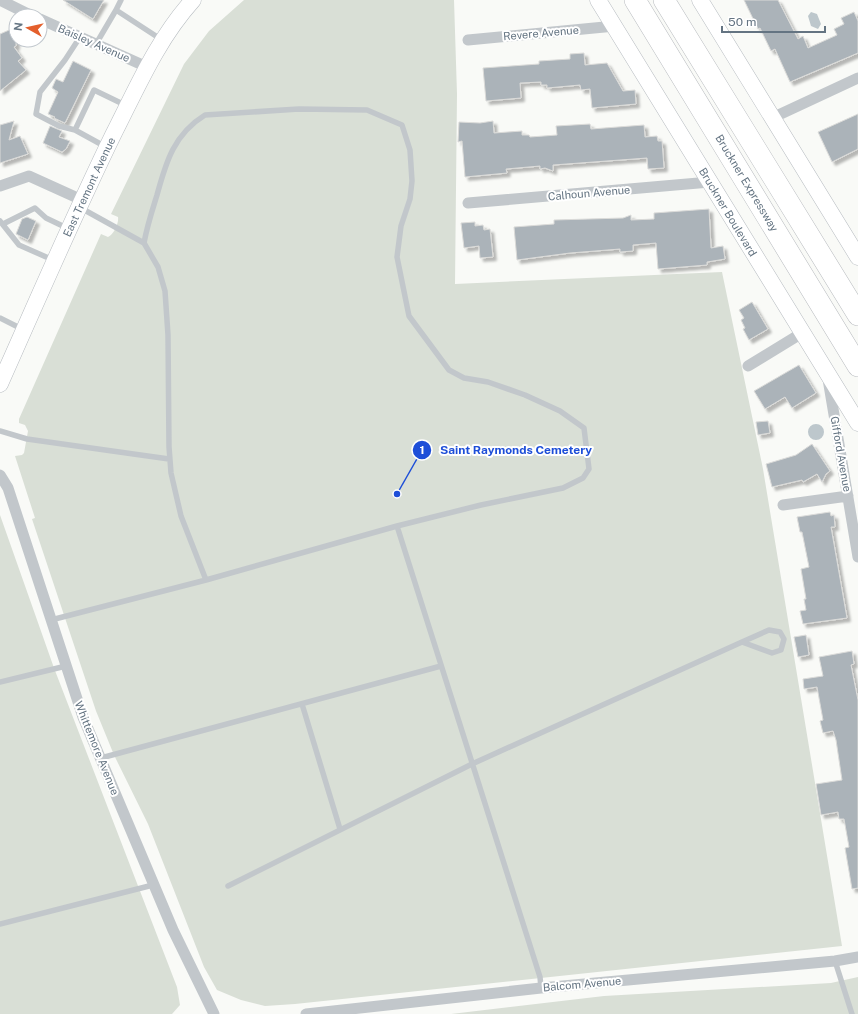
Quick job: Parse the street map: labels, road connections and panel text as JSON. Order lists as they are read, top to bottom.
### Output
{
  "streets": {
    "highway": ["Bruckner Expressway"],
    "main road": ["East Tremont Avenue", "Bruckner Boulevard"],
    "street": [
      "Revere Avenue",
      "Baisley Avenue",
      "Calhoun Avenue",
      "Gifford Avenue",
      "Whittemore Avenue",
      "Balcom Avenue"
    ]
  },
  "crossings": [
    ["Revere Avenue", "Bruckner Boulevard"],
    ["Baisley Avenue", "East Tremont Avenue"],
    ["Calhoun Avenue", "Bruckner Boulevard"],
    ["Bruckner Boulevard", "Gifford Avenue"]
  ],
  "places": ["Saint Raymonds Cemetery"],
  "scale_bar": "50 m",
  "north": "left"
}
